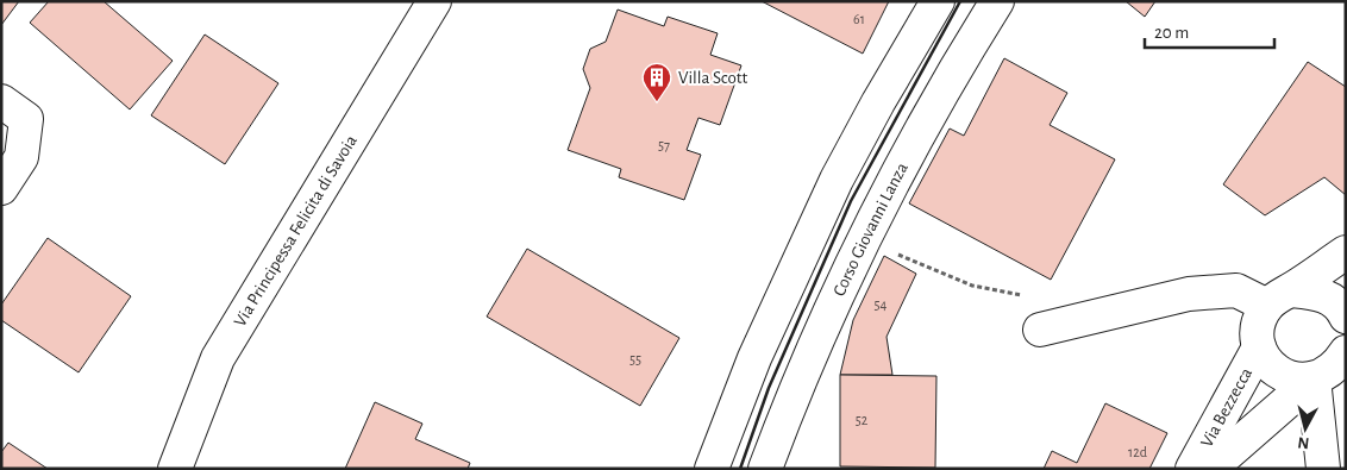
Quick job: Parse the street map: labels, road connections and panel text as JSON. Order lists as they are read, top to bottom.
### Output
{
  "streets": {
    "street": ["Corso Giovanni Lanza", "Via Principessa Felicita di Savoia", "Via Bezzecca"]
  },
  "places": {
    "building": ["Villa Scott"]
  },
  "house_numbers": [
    "61",
    "57",
    "54",
    "55",
    "52",
    "12d"
  ],
  "scale_bar": "20 m",
  "north": "bottom"
}
